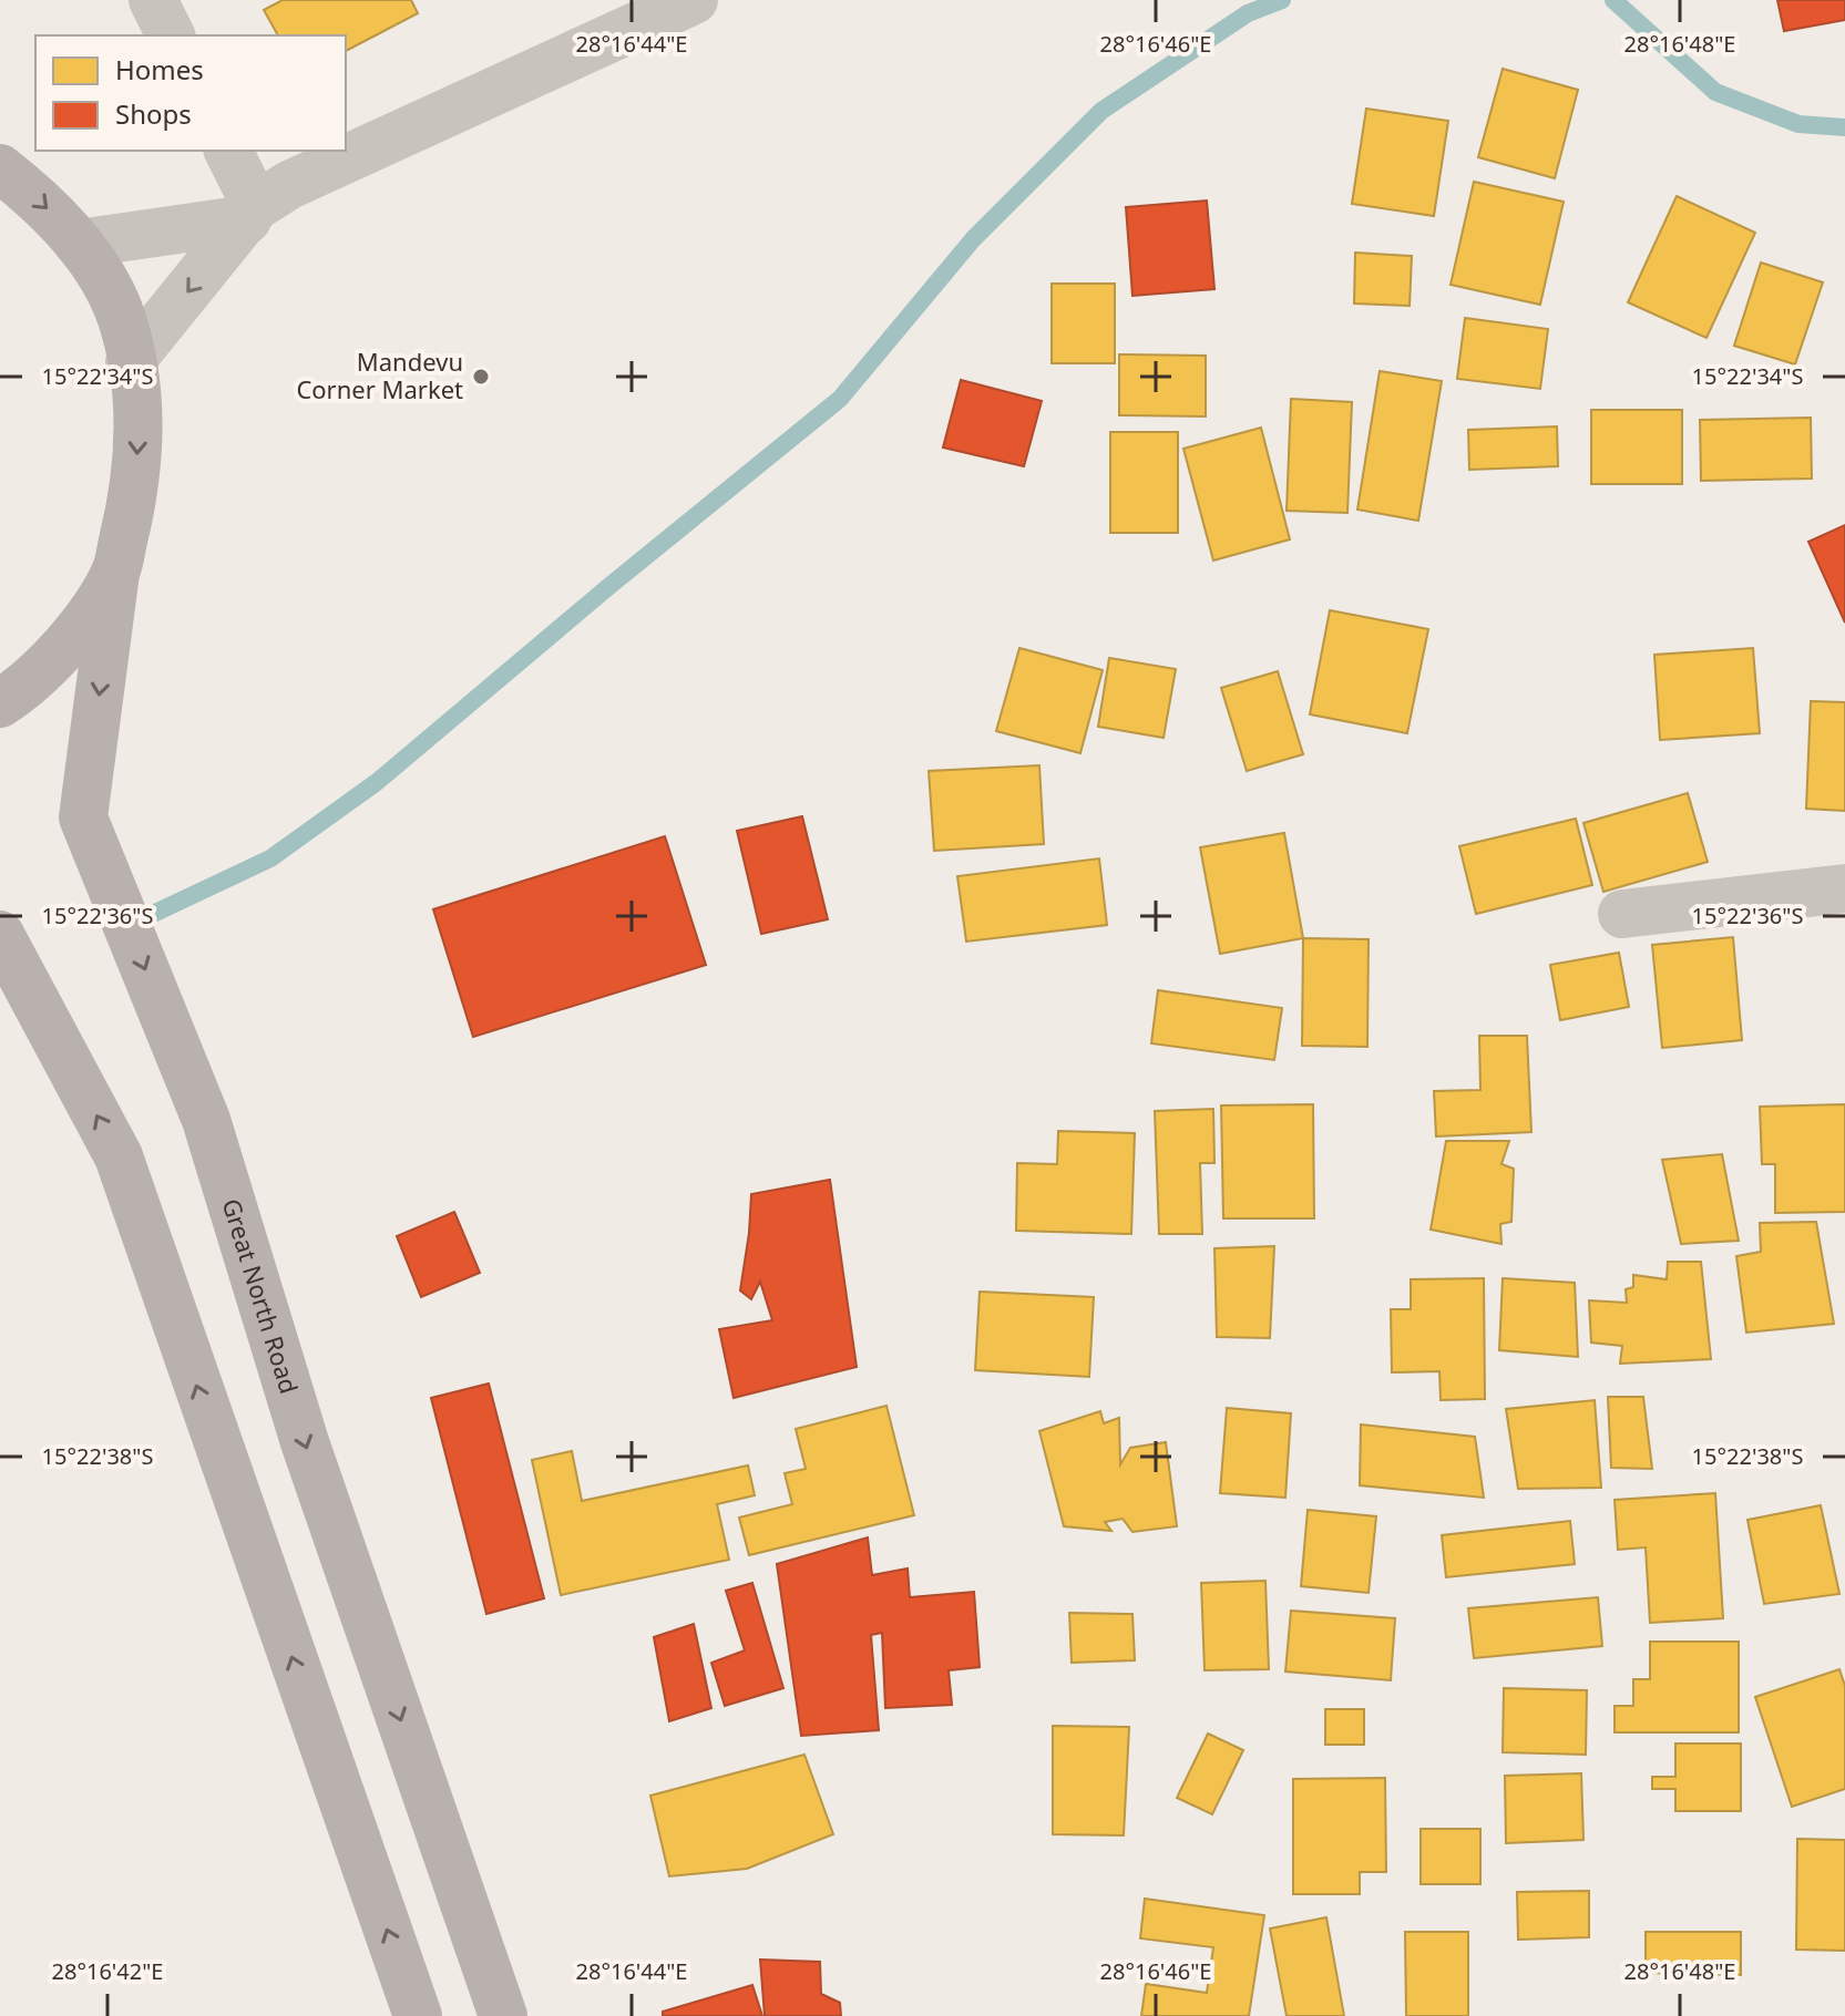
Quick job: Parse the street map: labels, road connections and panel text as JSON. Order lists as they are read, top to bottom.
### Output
{
  "streets": {
    "main road": ["Great North Road"]
  },
  "places": ["Mandevu Corner Market"],
  "legend": ["Homes", "Shops"],
  "coordinates": [
    "28°16'44\"E",
    "28°16'46\"E",
    "28°16'48\"E",
    "15°22'34\"S",
    "15°22'36\"S",
    "15°22'38\"S",
    "28°16'42\"E"
  ]
}
